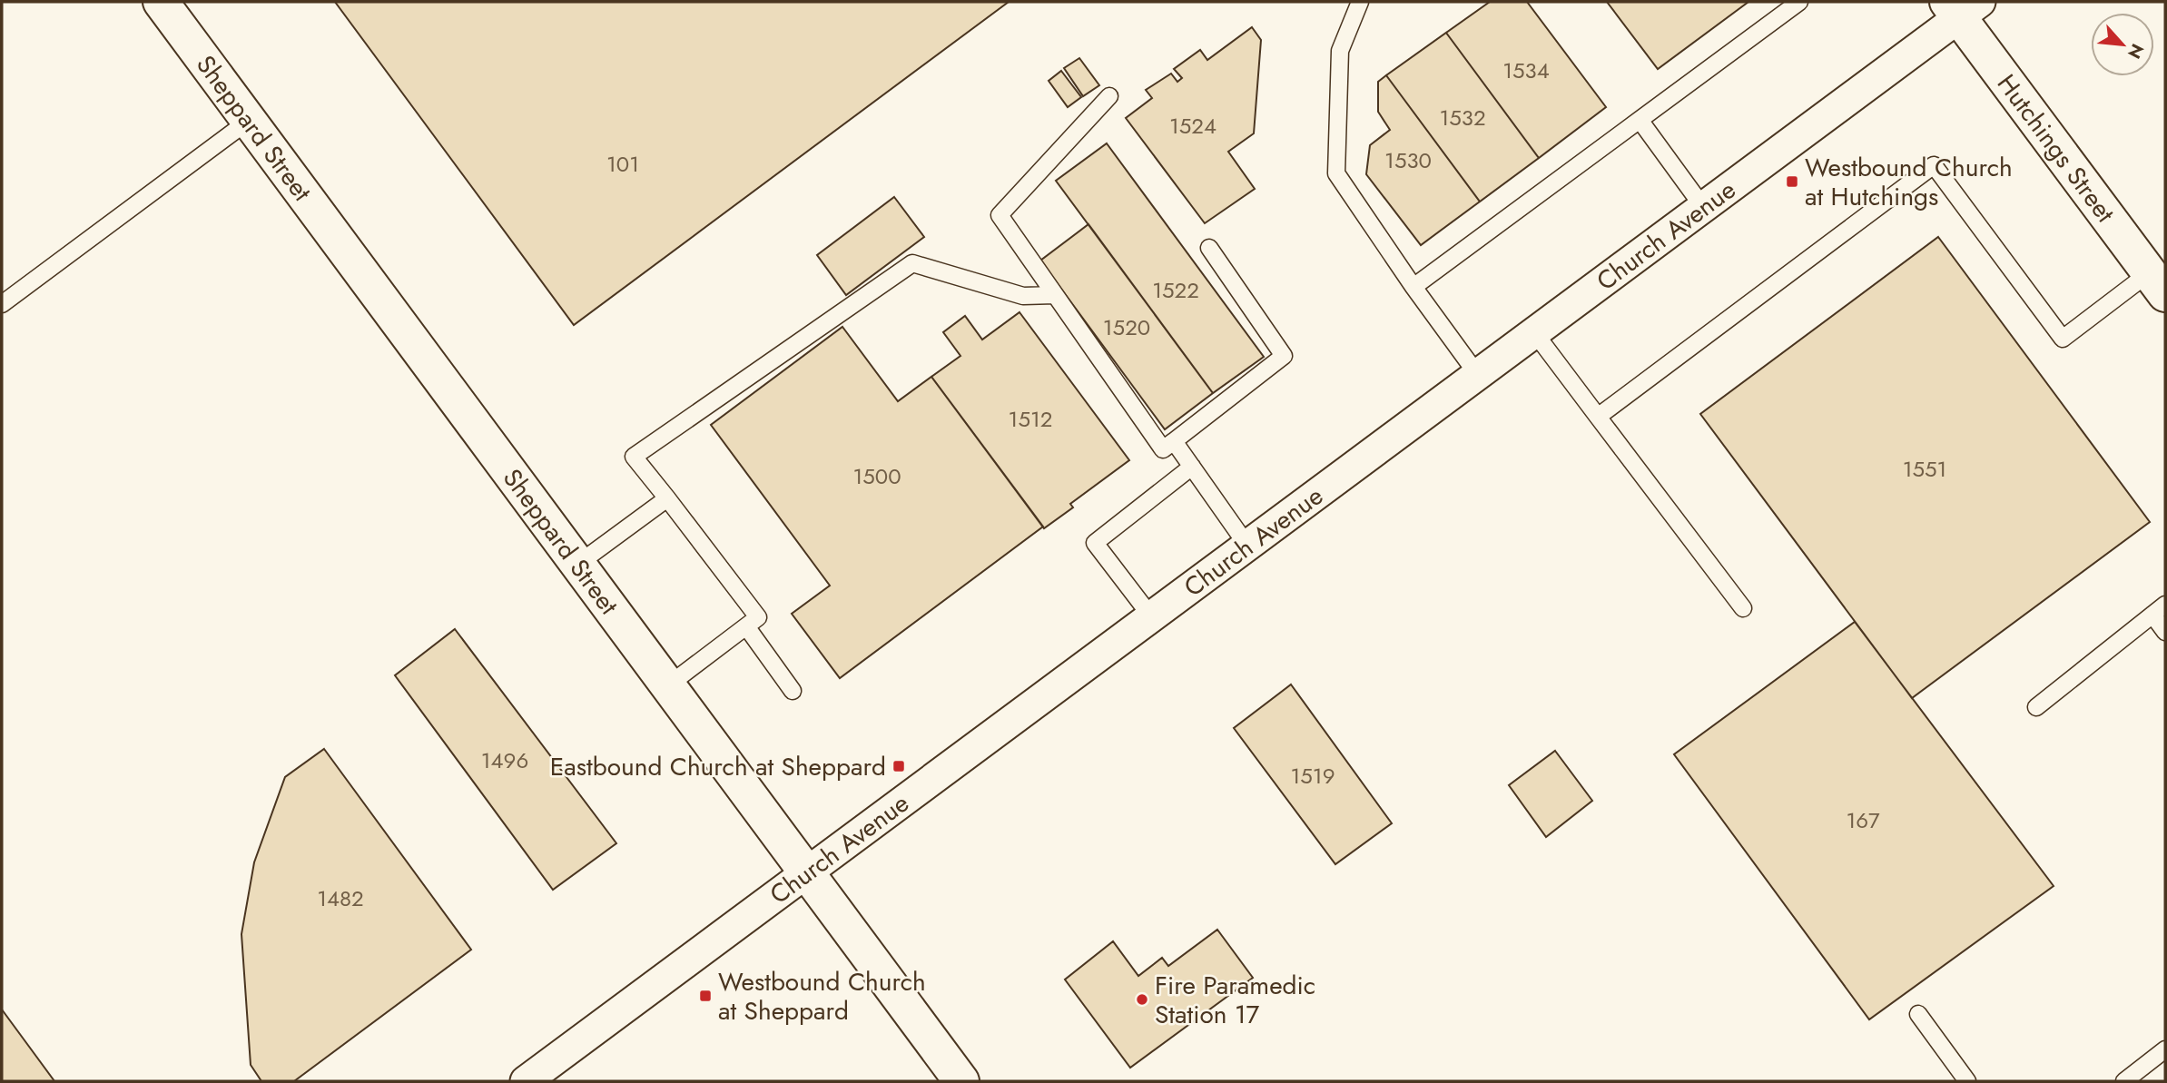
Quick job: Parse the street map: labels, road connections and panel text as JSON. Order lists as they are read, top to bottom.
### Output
{
  "streets": {
    "street": ["Sheppard Street", "Hutchings Street", "Church Avenue"]
  },
  "crossings": [
    ["Sheppard Street", "Church Avenue"],
    ["Hutchings Street", "Church Avenue"]
  ],
  "places": {
    "transit": ["Westbound Church at Hutchings", "Eastbound Church at Sheppard", "Westbound Church at Sheppard"],
    "other": ["Fire Paramedic Station 17"]
  },
  "house_numbers": [
    "1534",
    "1532",
    "1524",
    "1530",
    "101",
    "1522",
    "1520",
    "1512",
    "1551",
    "1500",
    "1496",
    "1519",
    "167",
    "1482"
  ],
  "north": "bottom right"
}
